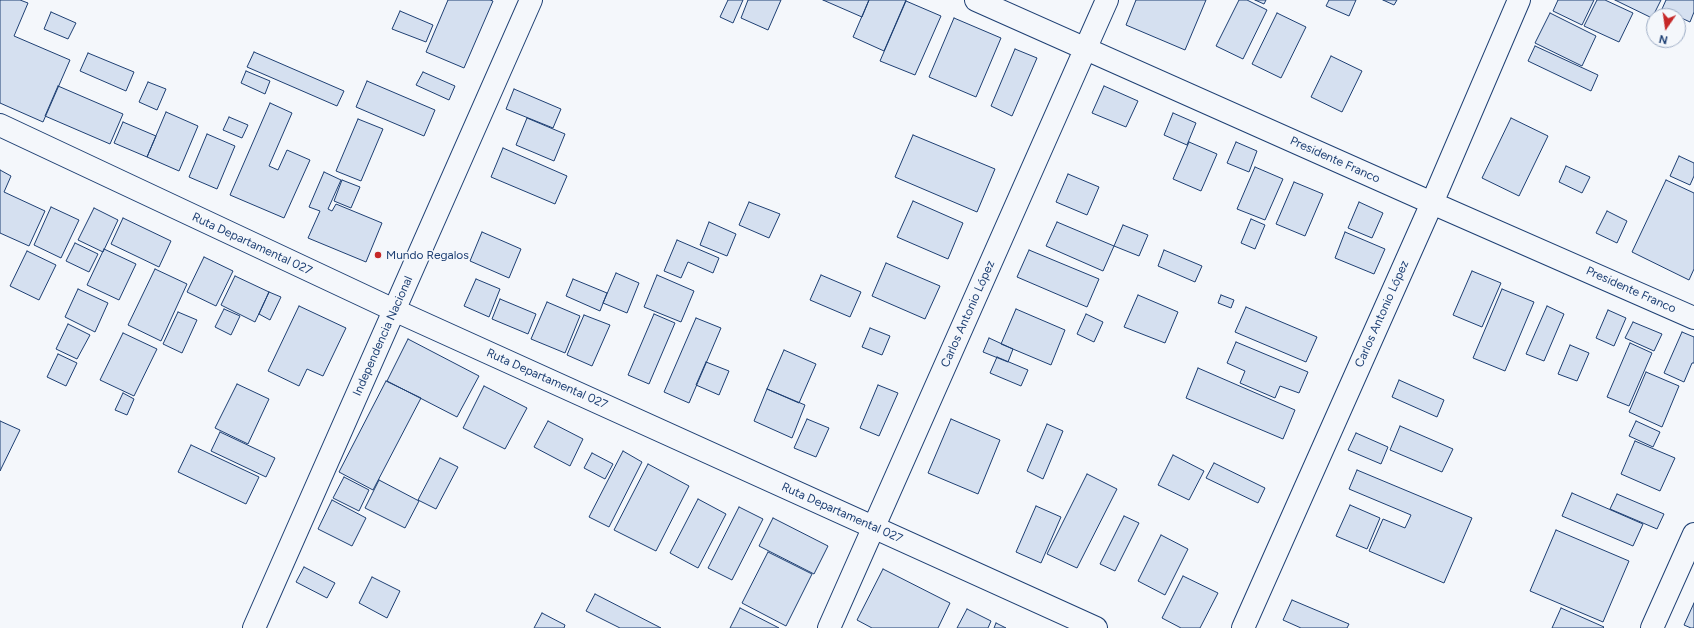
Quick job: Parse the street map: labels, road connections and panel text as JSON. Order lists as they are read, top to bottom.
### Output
{
  "streets": {
    "street": [
      "Presidente Franco",
      "Ruta Departamental 027",
      "Carlos Antonio López",
      "Independencia Nacional"
    ]
  },
  "crossings": [
    ["Presidente Franco", "Carlos Antonio López"],
    ["Ruta Departamental 027", "Carlos Antonio López"],
    ["Ruta Departamental 027", "Independencia Nacional"]
  ],
  "places": ["Mundo Regalos"],
  "north": "bottom"
}
